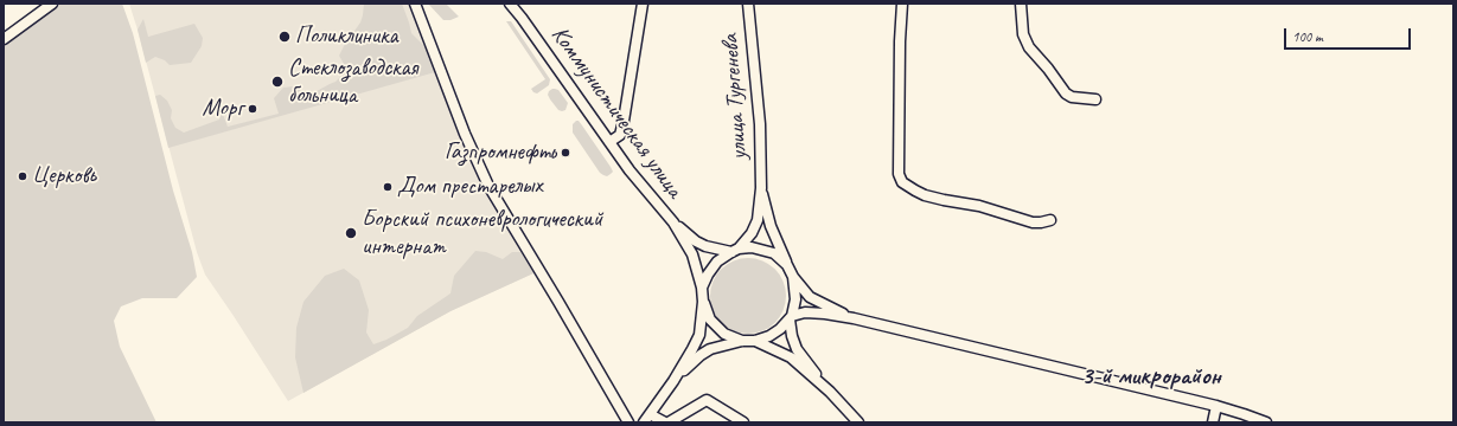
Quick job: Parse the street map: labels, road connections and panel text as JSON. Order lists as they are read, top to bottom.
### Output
{
  "streets": {
    "street": ["улица Тургенева", "Коммунистическая улица"]
  },
  "crossings": [
    ["улица Тургенева", "Коммунистическая улица"]
  ],
  "districts": ["3-й микрорайон"],
  "places": [
    "Поликлиника",
    "Стеклозаводская больница",
    "Морг",
    "Газпромнефть",
    "Церковь",
    "Дом престарелых",
    "Борский психоневрологический интернат"
  ],
  "scale_bar": "100 m"
}
